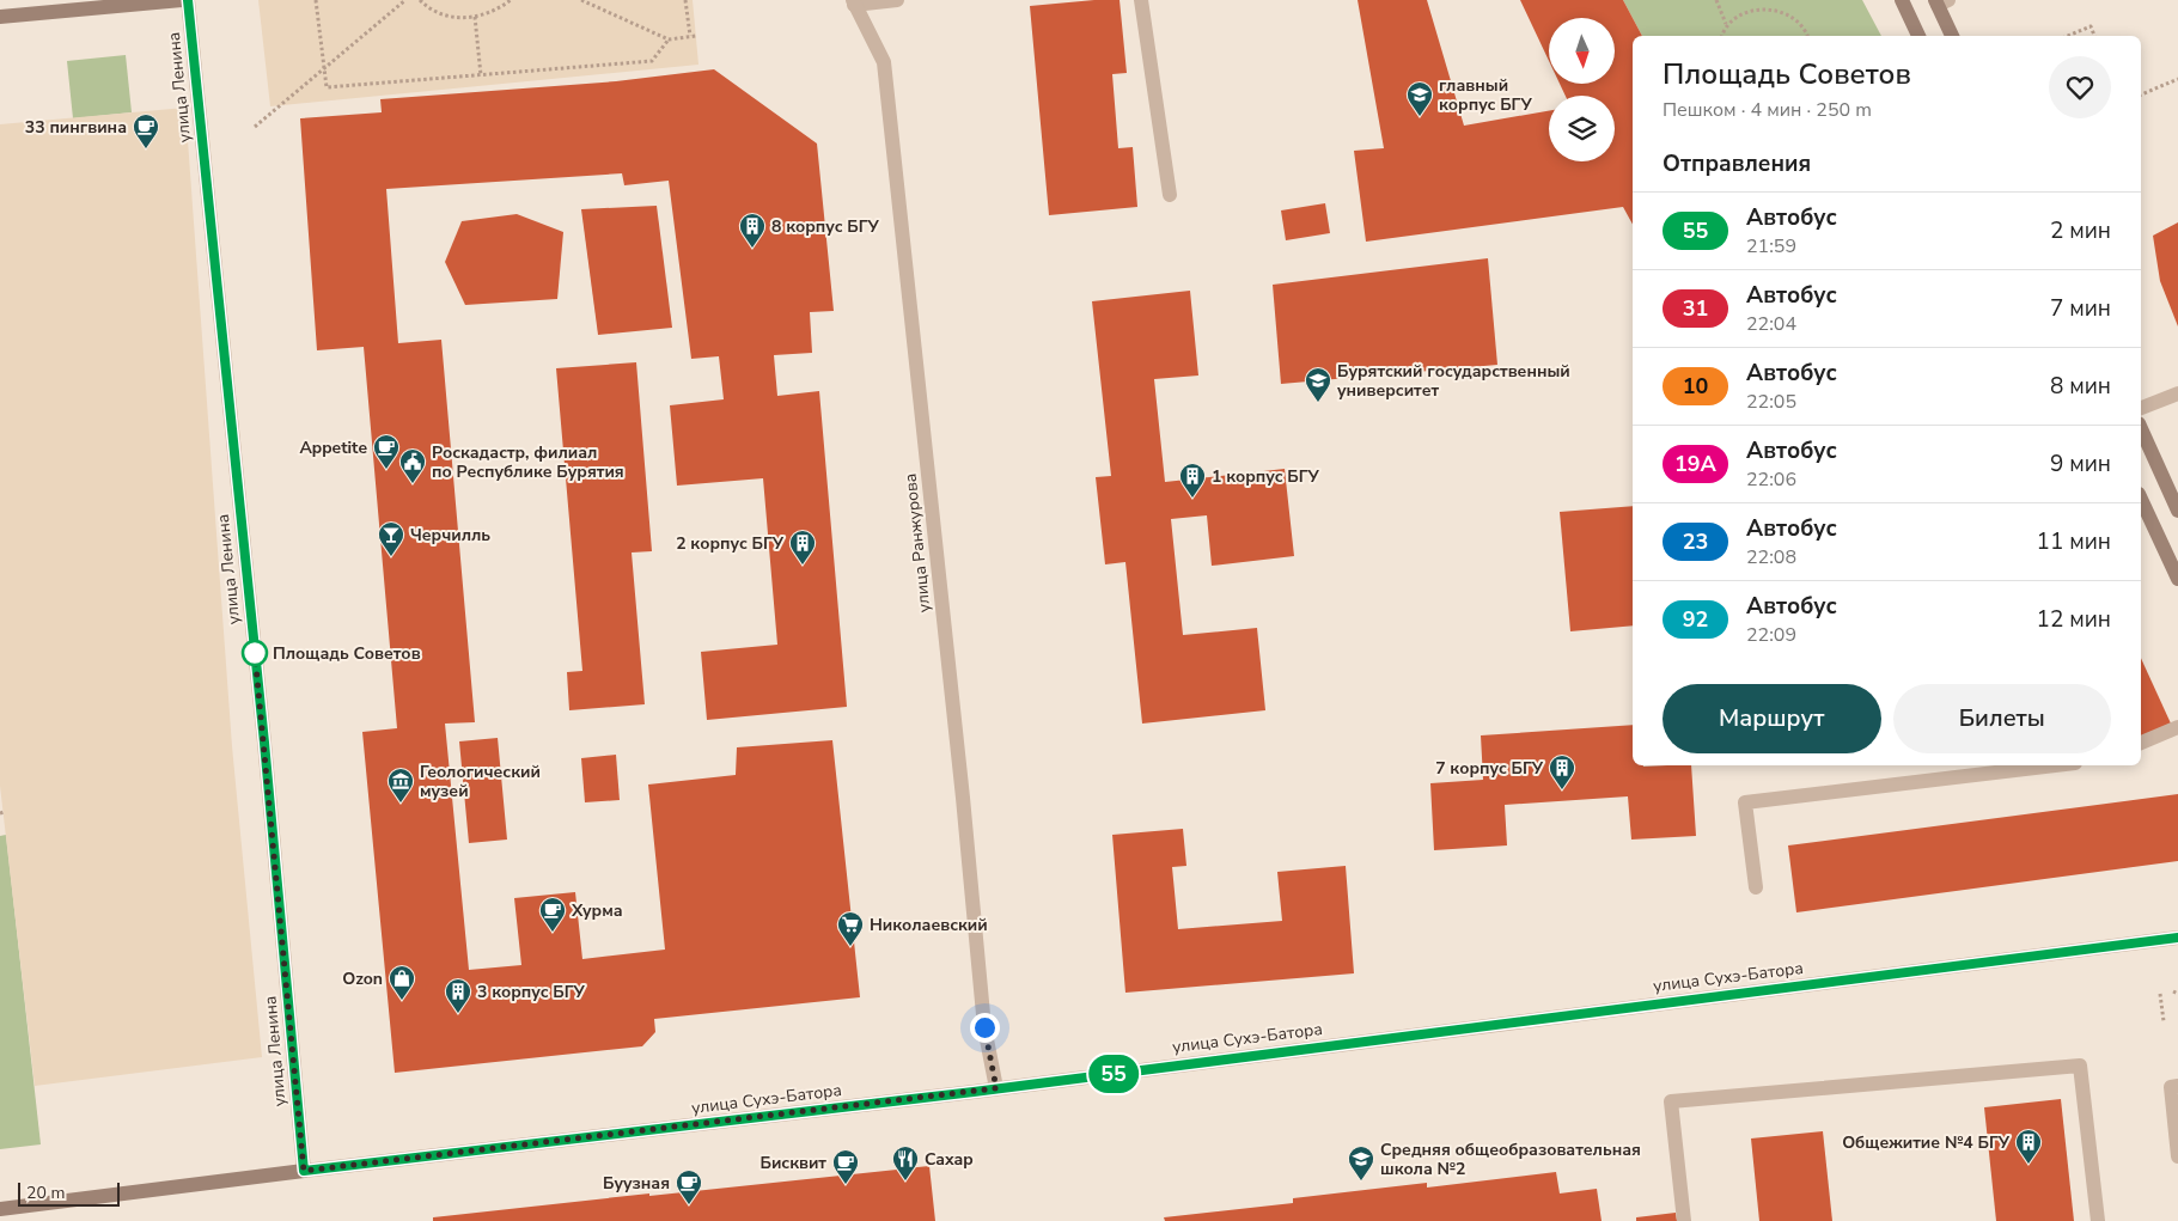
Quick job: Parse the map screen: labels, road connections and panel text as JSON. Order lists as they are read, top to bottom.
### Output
{
  "streets": {
    "main road": ["улица Сухэ-Батора"],
    "street": ["улица Ленина", "улица Ранжурова"]
  },
  "crossings": [
    ["улица Ленина", "улица Сухэ-Батора"],
    ["улица Ранжурова", "улица Сухэ-Батора"]
  ],
  "places": {
    "school or university": ["главный корпус БГУ", "Бурятский государственный университет", "Средняя общеобразовательная школа №2"],
    "cafe": [
      "33 пингвина",
      "Appetite",
      "Хурма",
      "Бисквит",
      "Буузная"
    ],
    "building": [
      "8 корпус БГУ",
      "1 корпус БГУ",
      "2 корпус БГУ",
      "7 корпус БГУ",
      "3 корпус БГУ",
      "Общежитие №4 БГУ"
    ],
    "public building": ["Роскадастр, филиал по Республике Бурятия"],
    "bar": ["Черчилль"],
    "other": ["Площадь Советов"],
    "museum": ["Геологический музей"],
    "supermarket": ["Николаевский"],
    "shop": ["Ozon"],
    "restaurant": ["Caxap"]
  },
  "lines": ["bus line 55"],
  "scale_bar": "20 m",
  "north": "bottom",
  "page": {
    "on_map": "55",
    "heading": [
      ["Площадь Советов", "Пешком · 4 мин · 250 m"],
      "Отправления"
    ],
    "list": [
      {
        "mark": "55",
        "name": "Автобус",
        "note": "21:59",
        "value": "2 мин"
      },
      {
        "mark": "31",
        "name": "Автобус",
        "note": "22:04",
        "value": "7 мин"
      },
      {
        "mark": "10",
        "name": "Автобус",
        "note": "22:05",
        "value": "8 мин"
      },
      {
        "mark": "19А",
        "name": "Автобус",
        "note": "22:06",
        "value": "9 мин"
      },
      {
        "mark": "23",
        "name": "Автобус",
        "note": "22:08",
        "value": "11 мин"
      },
      {
        "mark": "92",
        "name": "Автобус",
        "note": "22:09",
        "value": "12 мин"
      }
    ],
    "buttons": ["Маршрут", "Билеты"],
    "scale": "20 m"
  }
}
